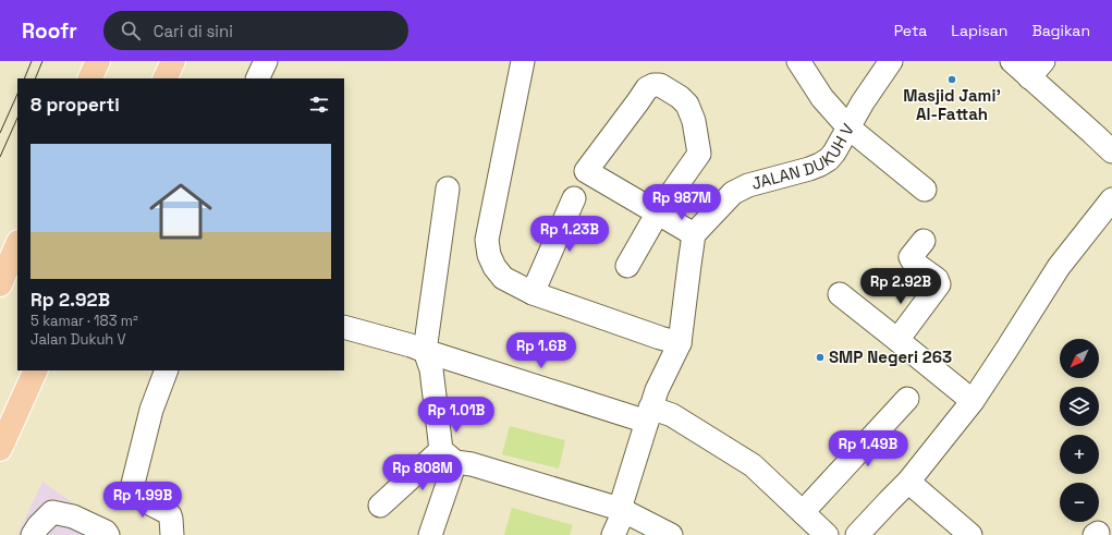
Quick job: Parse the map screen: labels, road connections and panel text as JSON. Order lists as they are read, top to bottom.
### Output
{
  "streets": {
    "street": ["JALAN DUKUH V"]
  },
  "places": ["Masjid Jami' Al-Fattah", "SMP Negeri 263"],
  "north": "bottom left",
  "page": {
    "header": "Roofr",
    "search": "Cari di sini",
    "nav": ["Peta", "Lapisan", "Bagikan"],
    "heading": "8 properti",
    "list": [
      {
        "name": "Rp 2.92B",
        "note": "5 kamar · 183 m² · Jalan Dukuh V"
      }
    ],
    "price": [
      "Rp 987M",
      "Rp 1.23B",
      "Rp 2.92B",
      "Rp 1.6B",
      "Rp 1.01B",
      "Rp 1.49B",
      "Rp 808M",
      "Rp 1.99B"
    ],
    "map_buttons": ["+", "−"]
  }
}
